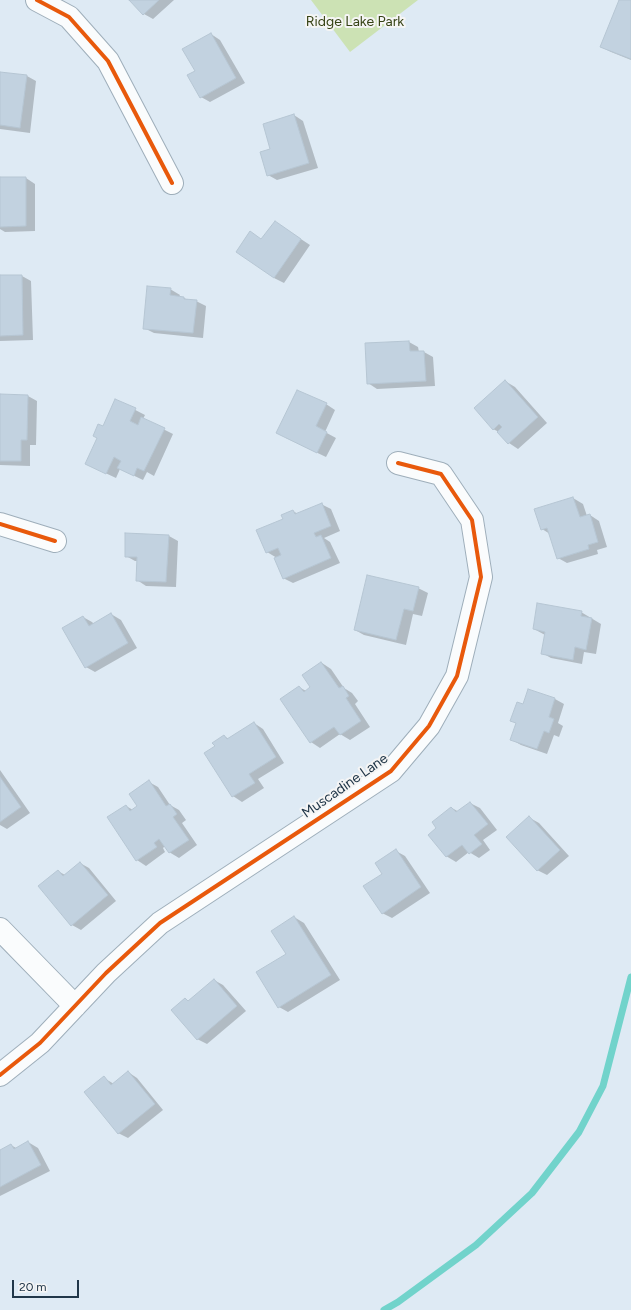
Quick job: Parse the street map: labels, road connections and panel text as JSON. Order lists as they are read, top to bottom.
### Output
{
  "streets": {
    "street": ["Muscadine Lane"]
  },
  "parks": ["Ridge Lake Park"],
  "scale_bar": "20 m"
}
